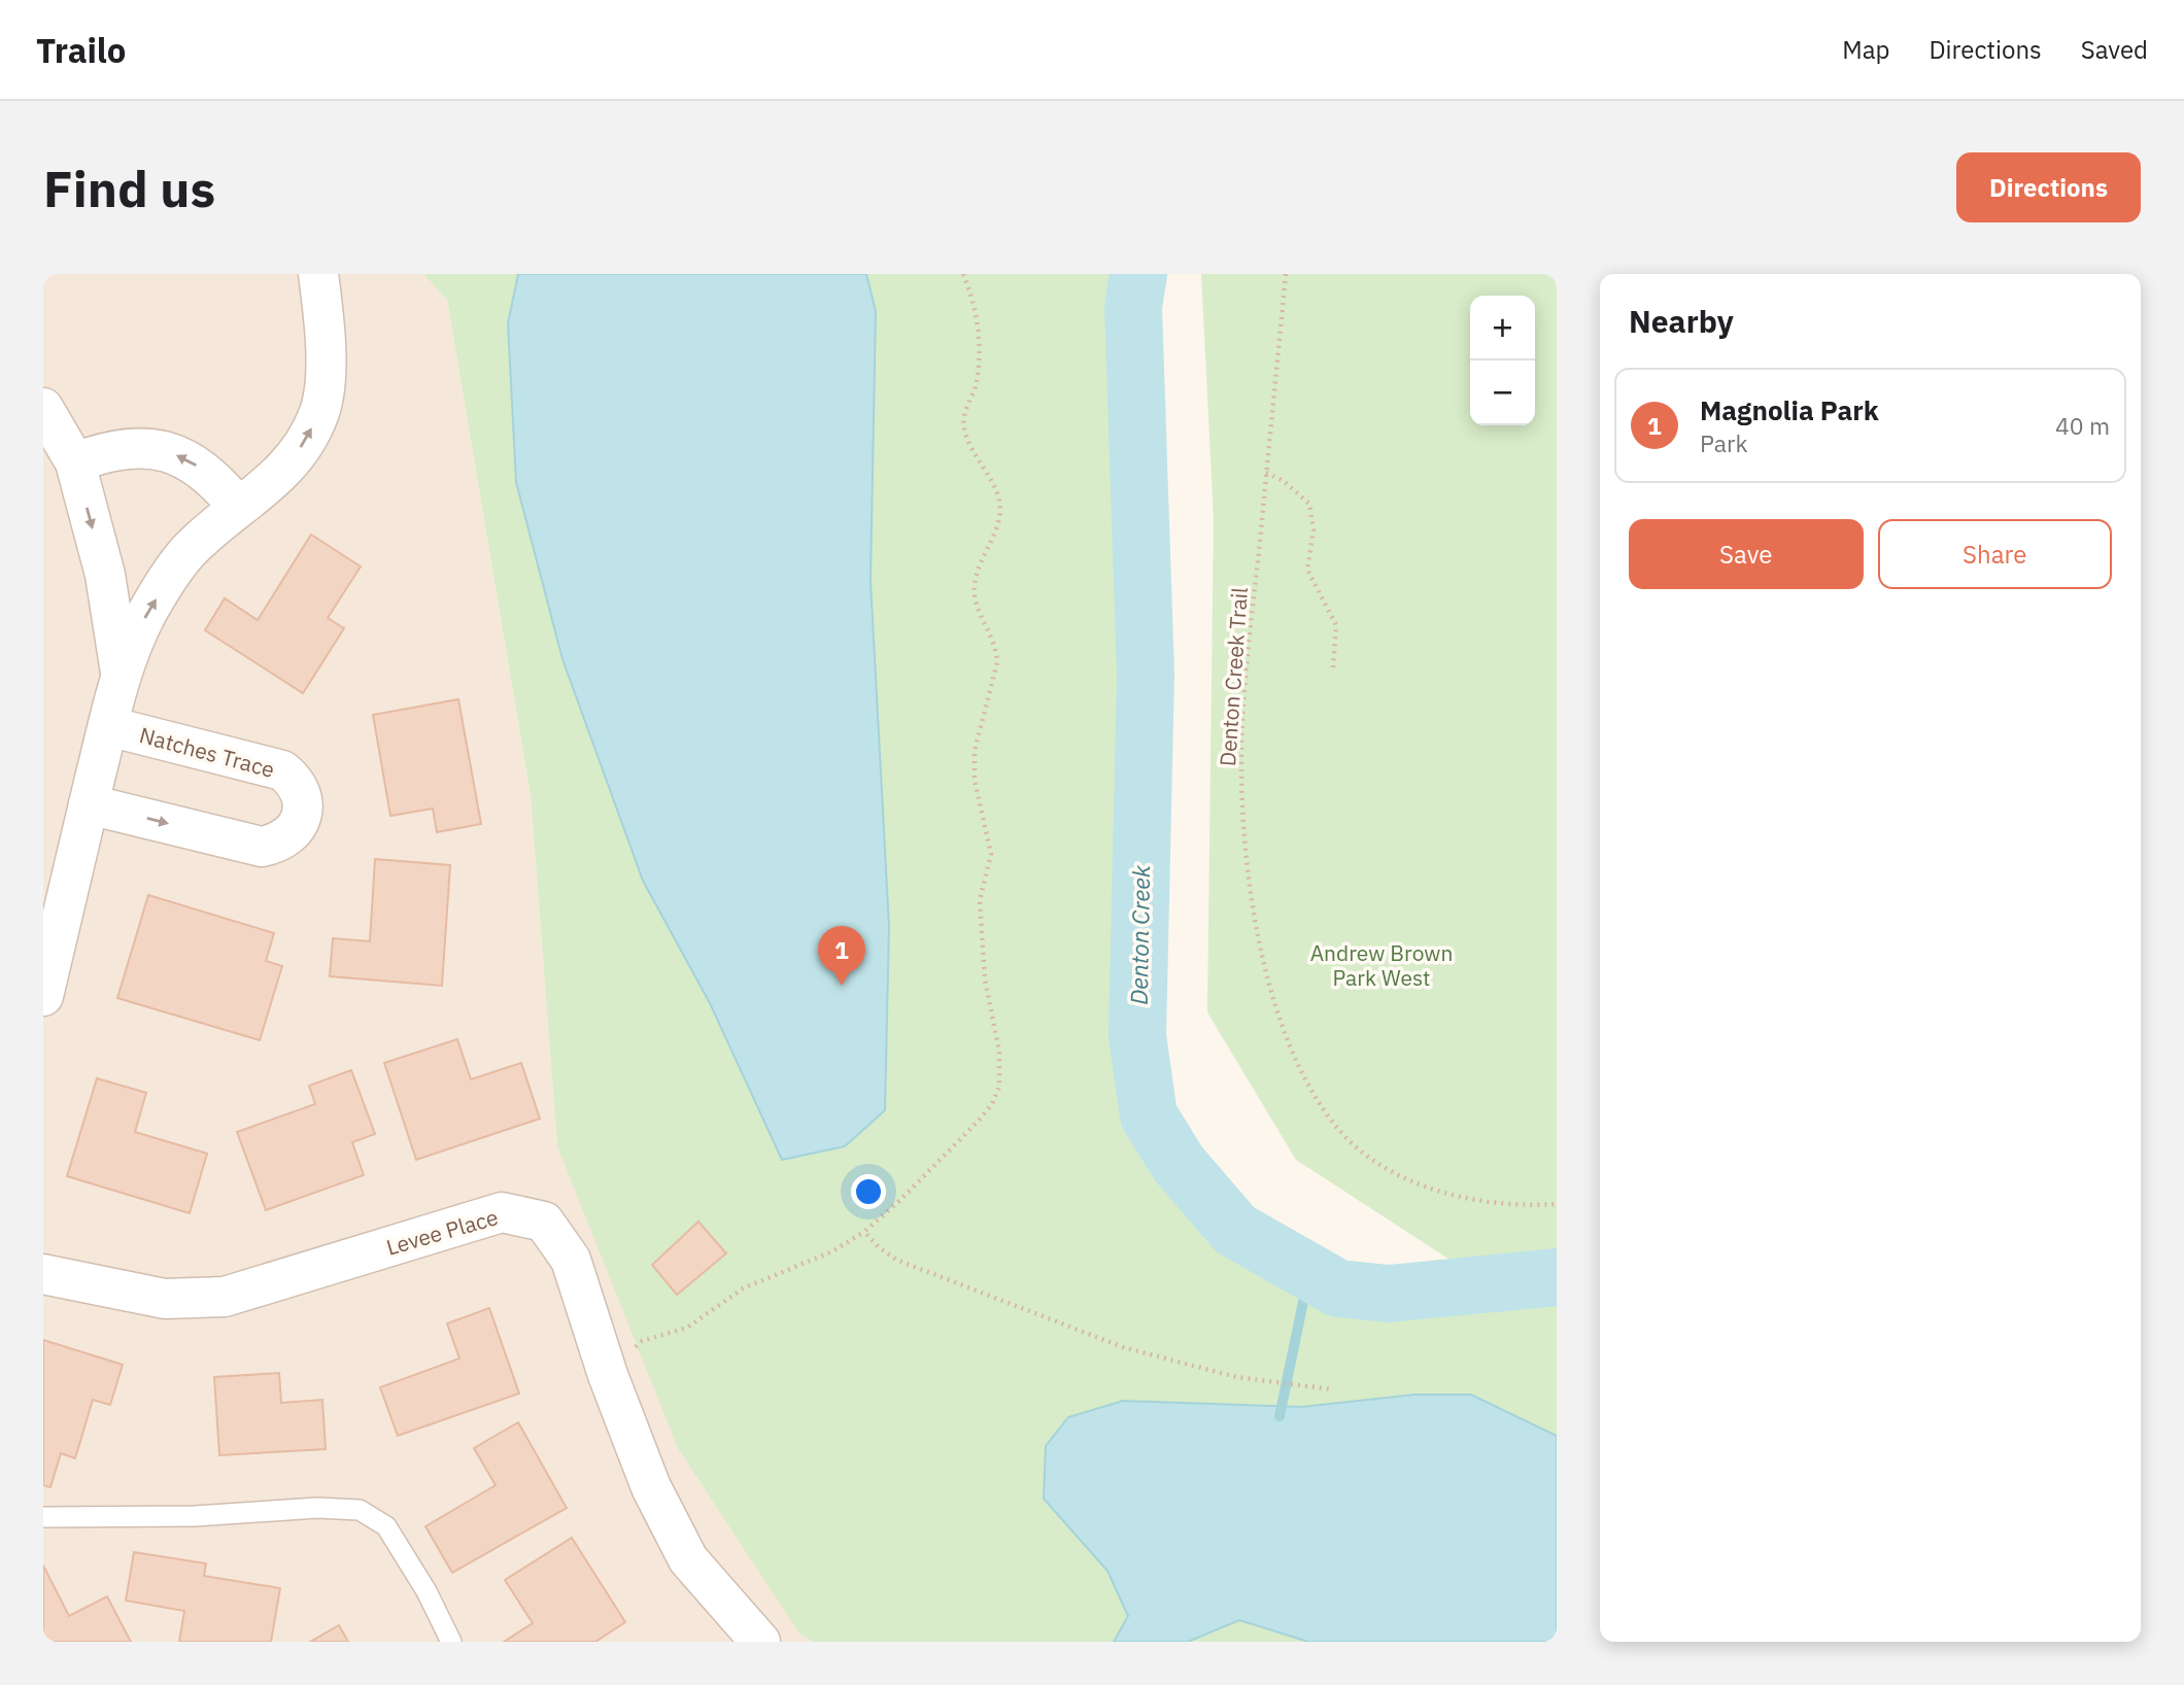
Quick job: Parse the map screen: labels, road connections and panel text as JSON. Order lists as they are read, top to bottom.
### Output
{
  "streets": {
    "street": ["Natches Trace", "Levee Place"],
    "path": ["Denton Creek Trail"]
  },
  "water": ["Denton Creek"],
  "parks": ["Andrew Brown Park West"],
  "page": {
    "header": "Trailo",
    "nav": ["Map", "Directions", "Saved"],
    "buttons": [
      "Directions",
      ["Save", "Share"]
    ],
    "title": "Find us",
    "heading": "Nearby",
    "map_buttons": ["+", "−"],
    "list": [
      {
        "mark": "1",
        "name": "Magnolia Park",
        "note": "Park",
        "value": "40 m"
      }
    ],
    "pins": "1"
  }
}
